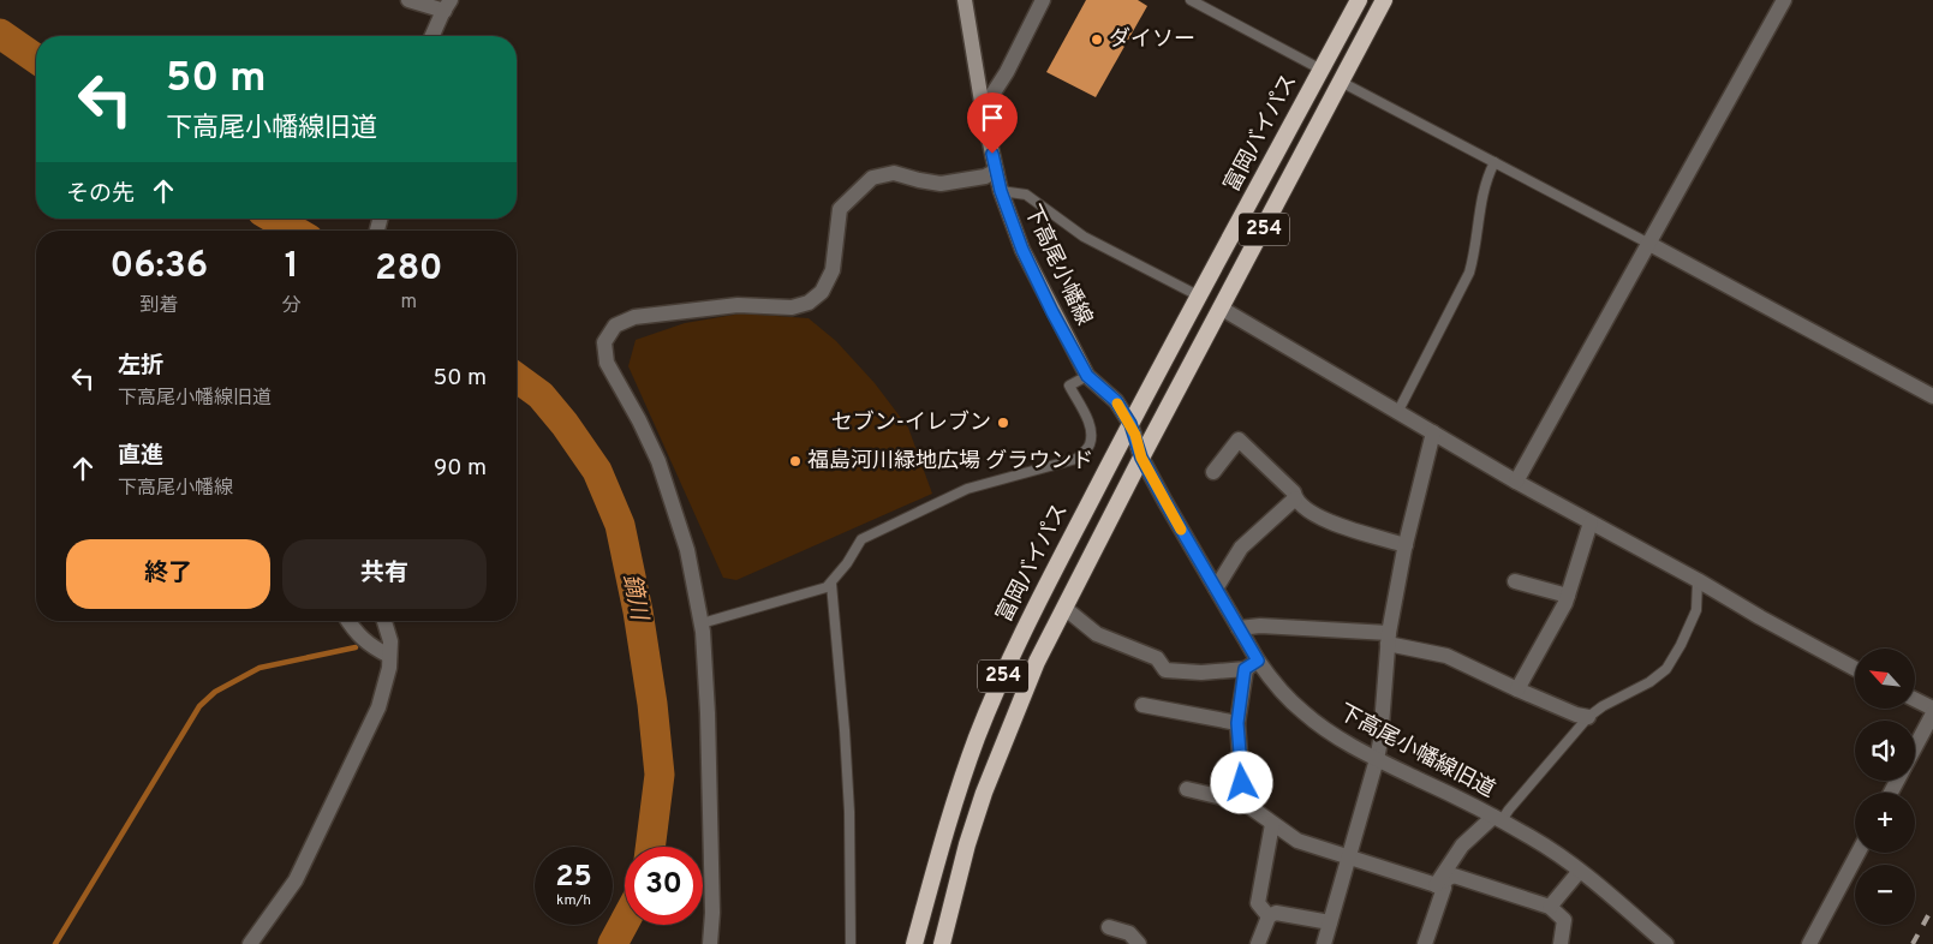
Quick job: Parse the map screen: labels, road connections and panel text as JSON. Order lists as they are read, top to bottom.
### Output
{
  "streets": {
    "highway": ["富岡バイパス", "254"],
    "main road": ["下高尾小幡線"],
    "street": ["下高尾小幡線旧道"]
  },
  "crossings": [
    ["富岡バイパス", "下高尾小幡線"],
    ["254", "下高尾小幡線"],
    ["254", "下高尾小幡線旧道"],
    ["下高尾小幡線", "下高尾小幡線旧道"]
  ],
  "water": ["鏑川"],
  "places": ["ダイソー", "セブン-イレブン", "福島河川緑地広場 グラウンド"],
  "north": "top left",
  "page": {
    "turn": ["50 m", "下高尾小幡線旧道"],
    "then": "その先",
    "eta": [
      "06:36",
      "到着",
      "1",
      "分",
      "280",
      "m"
    ],
    "list": [
      {
        "name": "左折",
        "note": "下高尾小幡線旧道",
        "value": "50 m"
      },
      {
        "name": "直進",
        "note": "下高尾小幡線",
        "value": "90 m"
      }
    ],
    "buttons": ["終了", "共有"],
    "map_buttons": ["+", "−"],
    "speed": "25 km/h",
    "limit": "30"
  }
}
